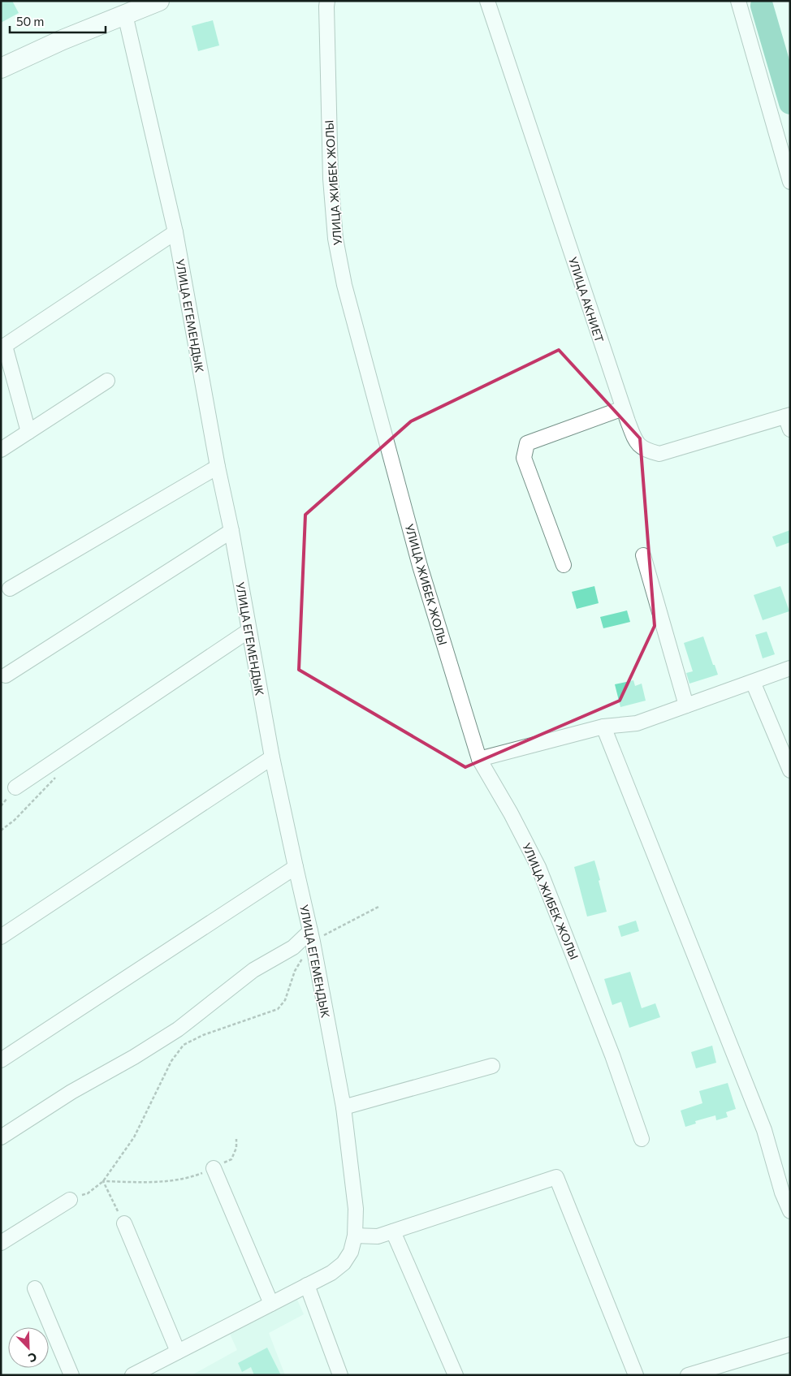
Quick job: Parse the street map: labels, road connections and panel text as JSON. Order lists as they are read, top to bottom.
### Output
{
  "streets": {
    "street": ["УЛИЦА ЖИБЕК ЖОЛЫ", "УЛИЦА АКНИЕТ", "УЛИЦА ЕГЕМЕНДЫК"]
  },
  "scale_bar": "50 m",
  "north": "bottom right"
}
